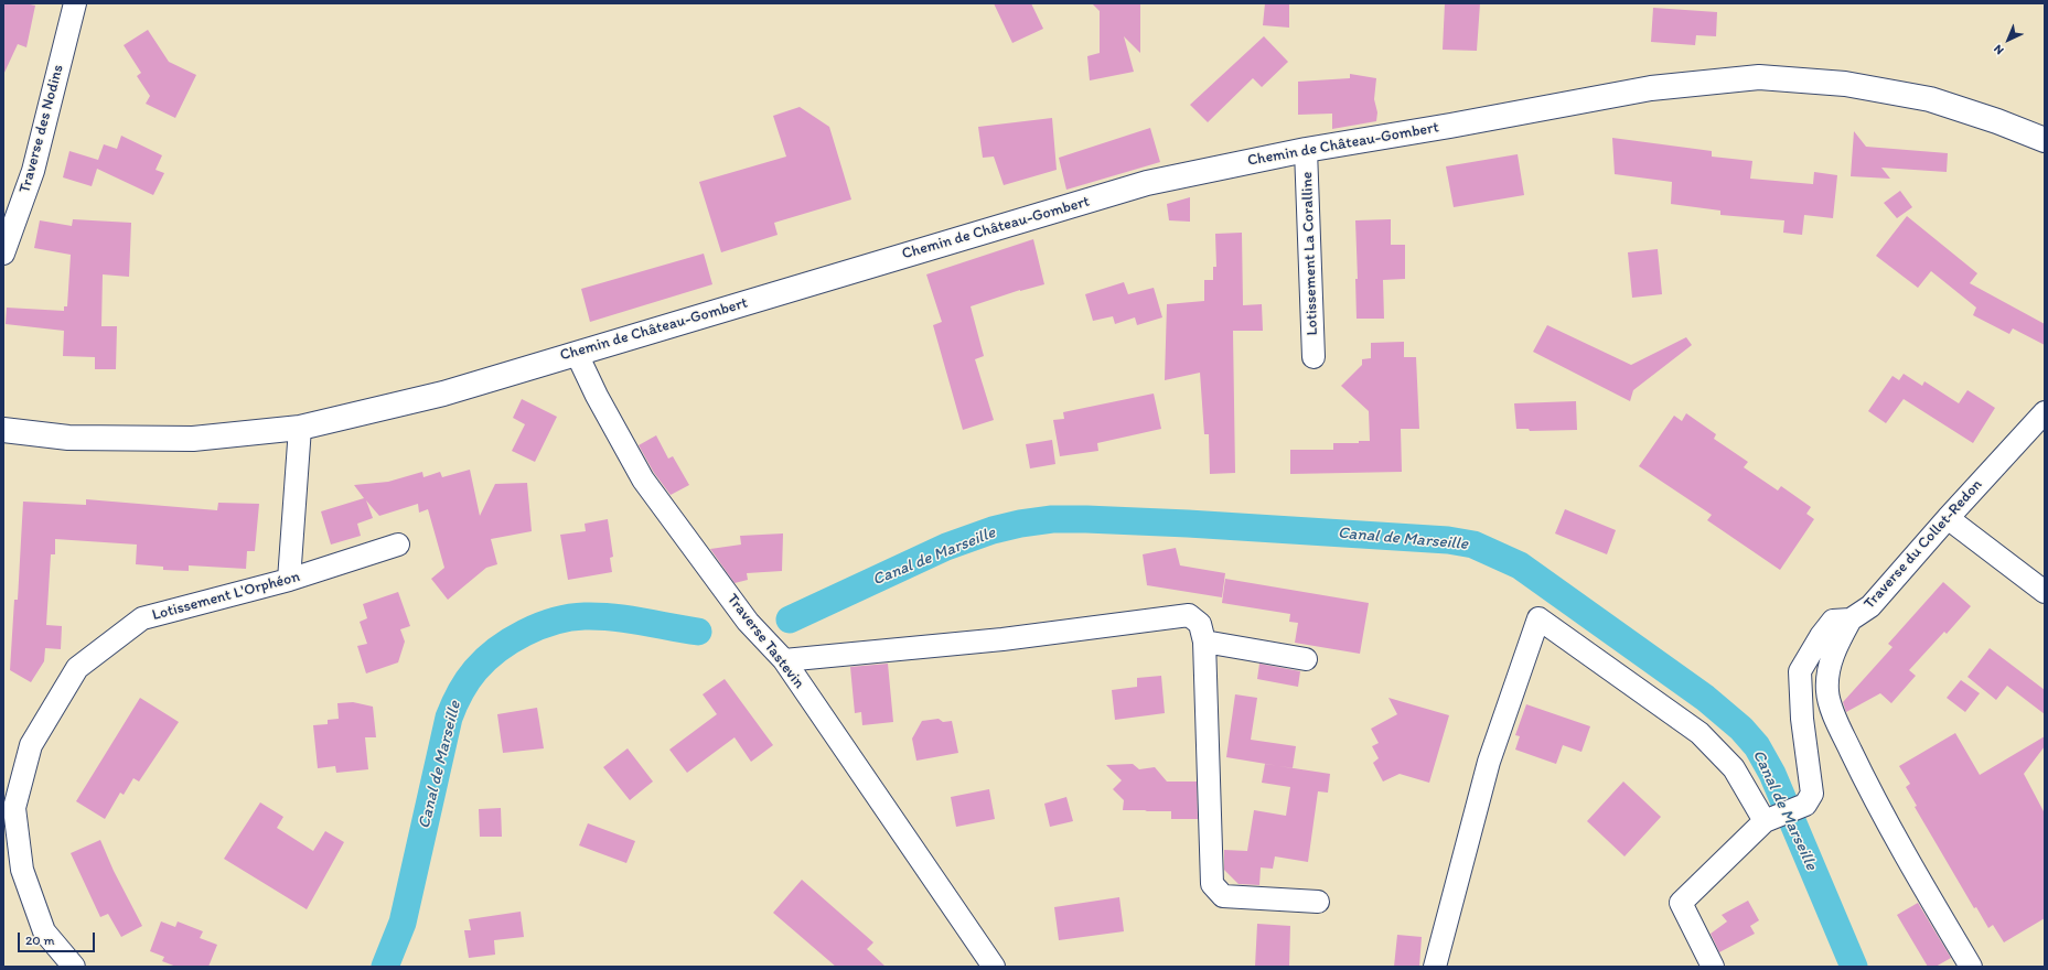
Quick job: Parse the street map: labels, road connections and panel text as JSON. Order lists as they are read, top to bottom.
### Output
{
  "streets": {
    "street": [
      "Traverse des Nodins",
      "Chemin de Château-Gombert",
      "Lotissement La Coralline",
      "Traverse du Collet-Redon",
      "Lotissement L'Orphéon",
      "Traverse Tastevin"
    ]
  },
  "crossings": [
    ["Chemin de Château-Gombert", "Lotissement La Coralline"],
    ["Chemin de Château-Gombert", "Traverse Tastevin"]
  ],
  "water": ["Canal de Marseille"],
  "scale_bar": "20 m",
  "north": "bottom left"
}
